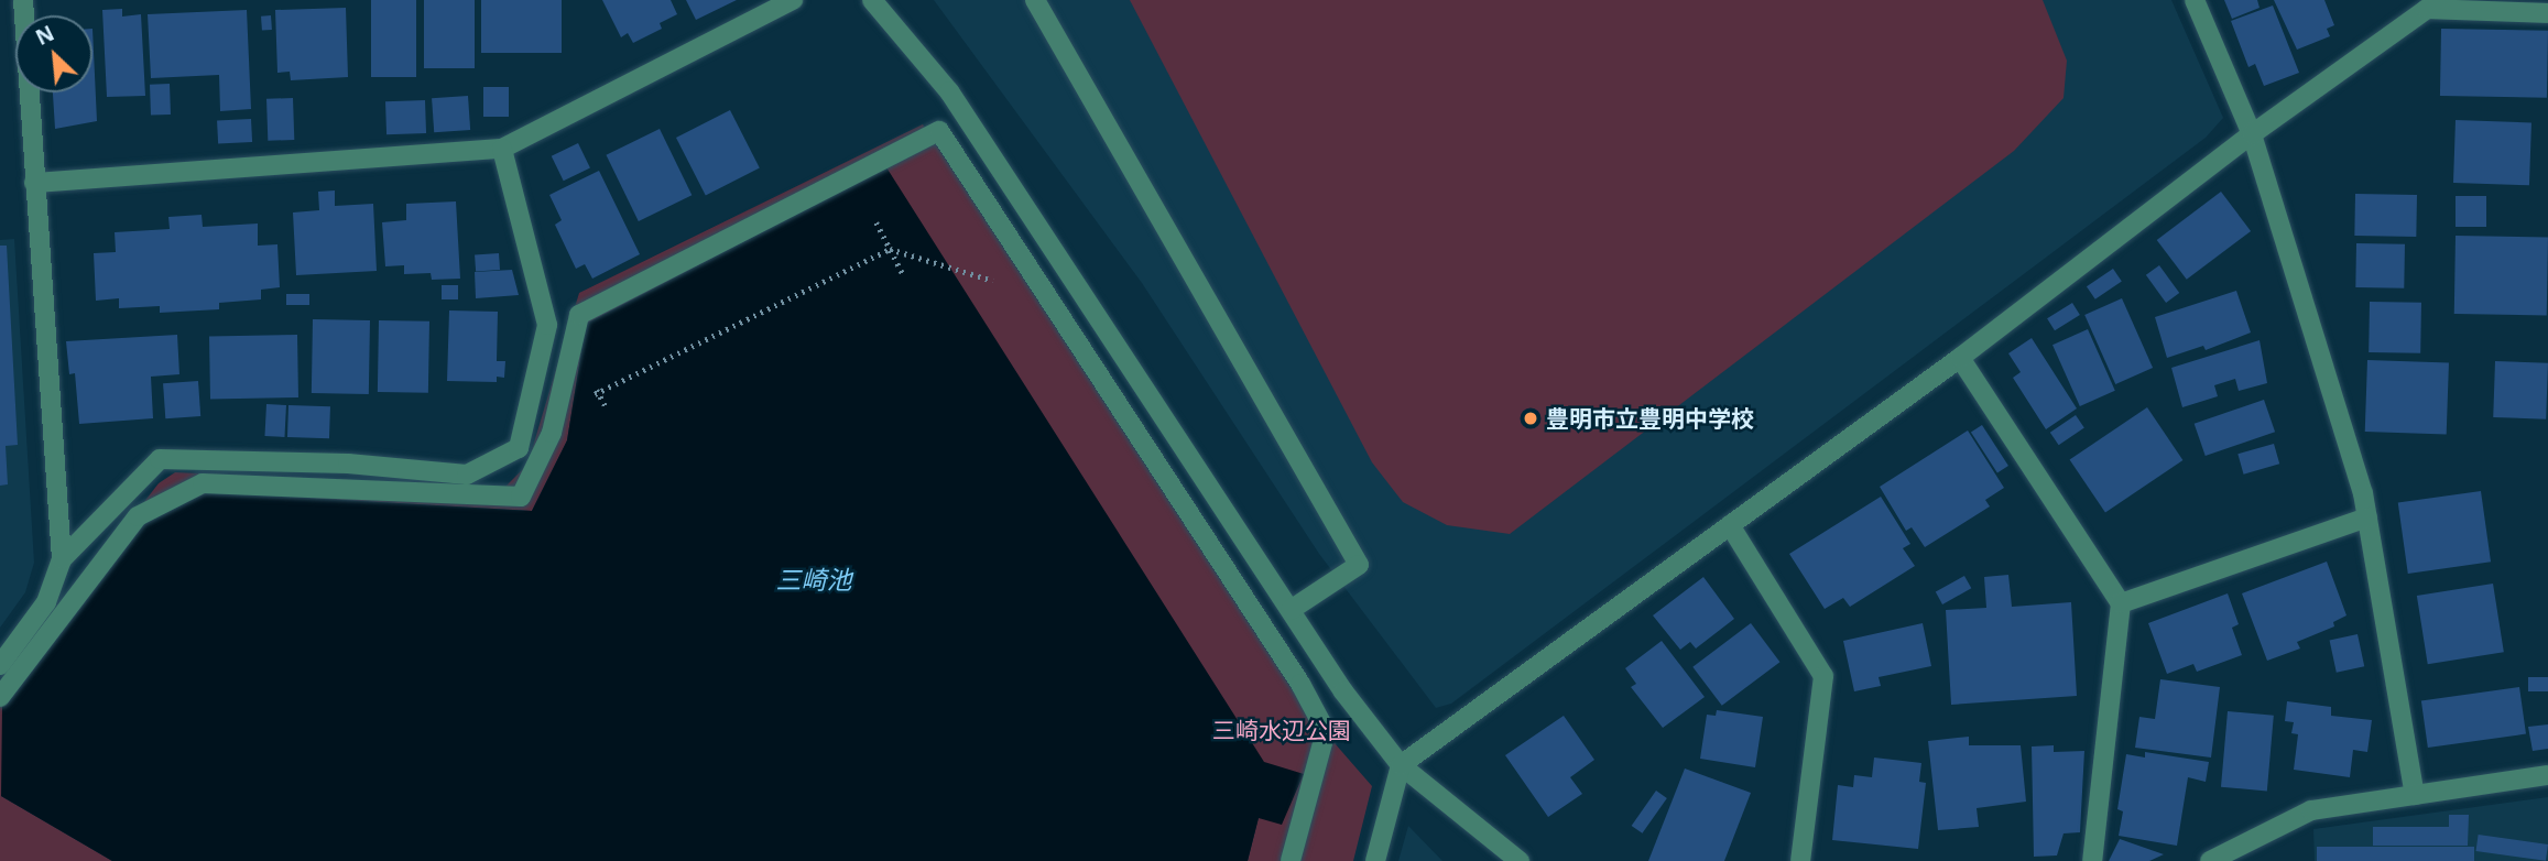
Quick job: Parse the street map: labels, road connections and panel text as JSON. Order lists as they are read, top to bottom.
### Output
{
  "water": ["三崎池"],
  "parks": ["三崎水辺公園"],
  "places": ["豊明市立豊明中学校"],
  "north": "top left"
}
